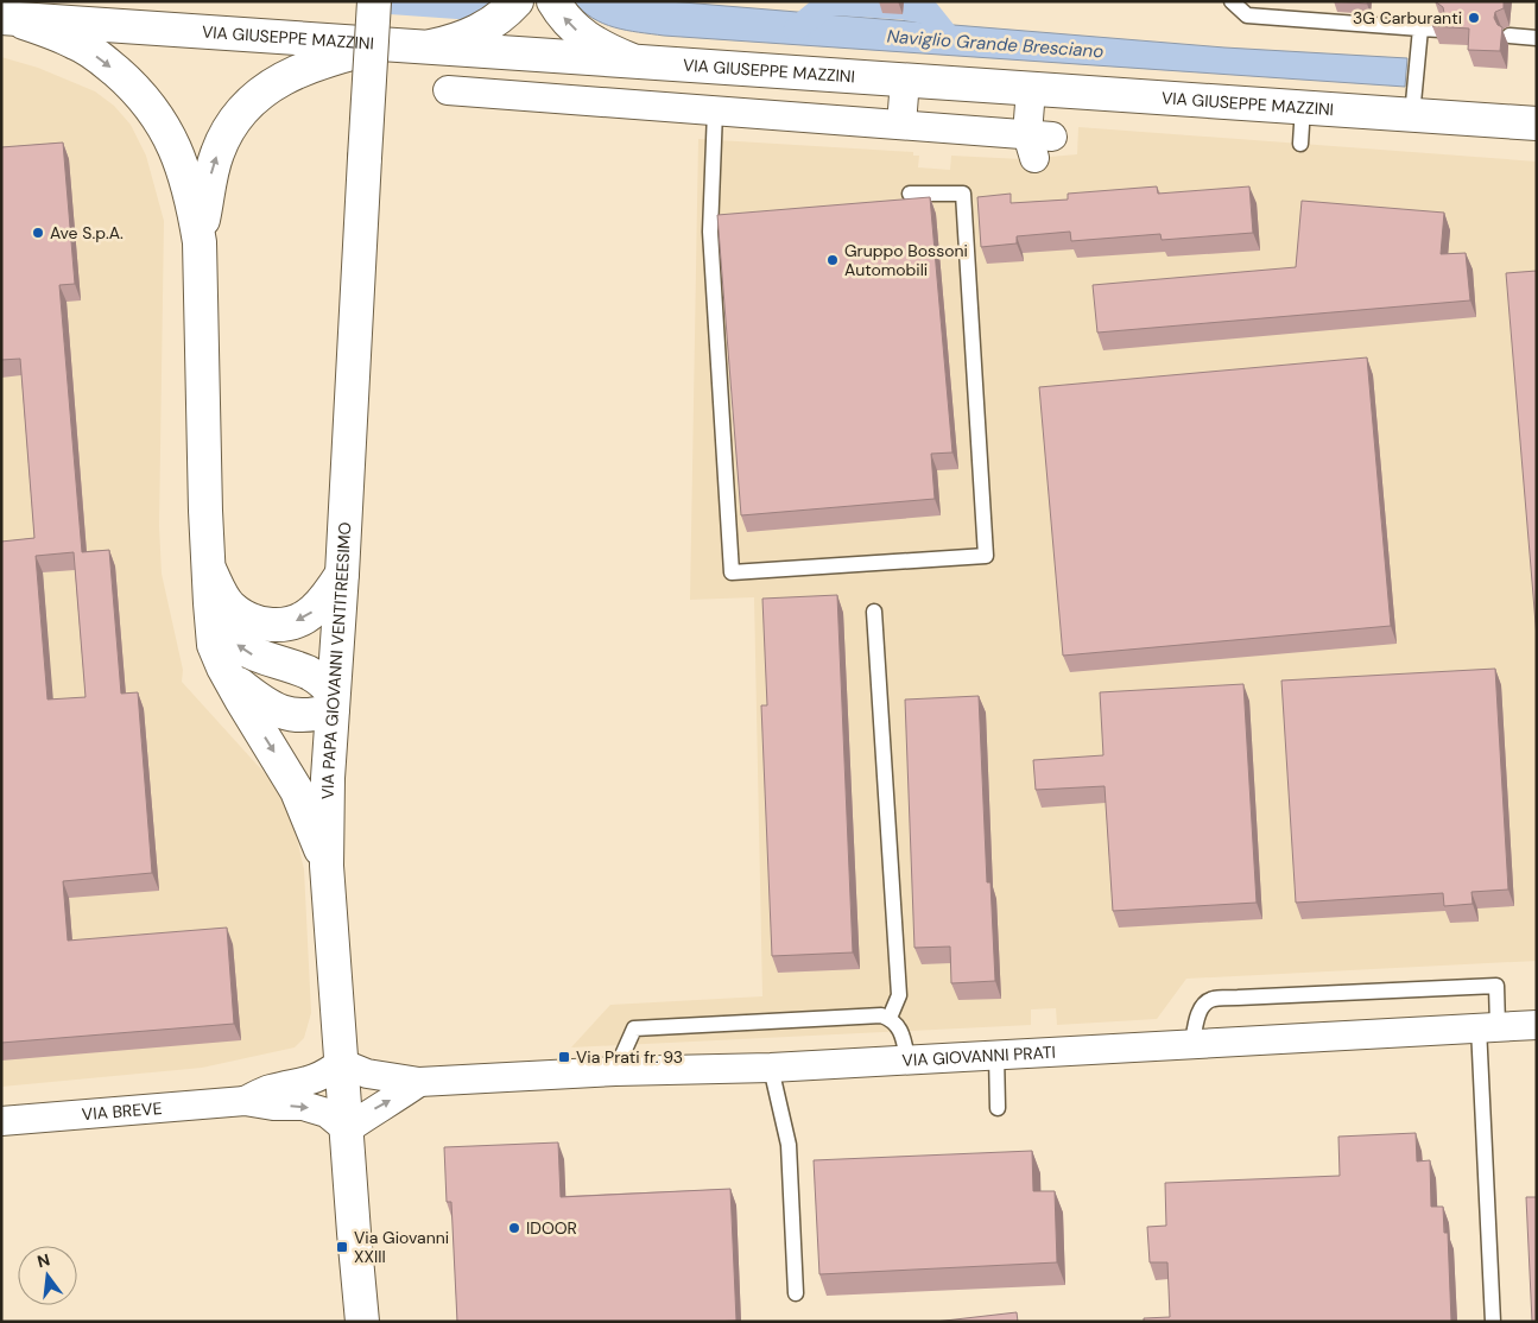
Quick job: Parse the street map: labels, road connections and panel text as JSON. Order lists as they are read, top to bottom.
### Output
{
  "streets": {
    "street": [
      "VIA GIUSEPPE MAZZINI",
      "VIA PAPA GIOVANNI VENTITREESIMO",
      "VIA GIOVANNI PRATI",
      "VIA BREVE"
    ]
  },
  "crossings": [
    ["VIA PAPA GIOVANNI VENTITREESIMO", "VIA GIOVANNI PRATI"]
  ],
  "water": ["Naviglio Grande Bresciano"],
  "places": {
    "other": [
      "3G Carburanti",
      "Ave S.p.A.",
      "Gruppo Bossoni Automobili",
      "IDOOR"
    ],
    "transit": ["Via Prati fr. 93", "Via Giovanni XXIII"]
  },
  "north": "top"
}
